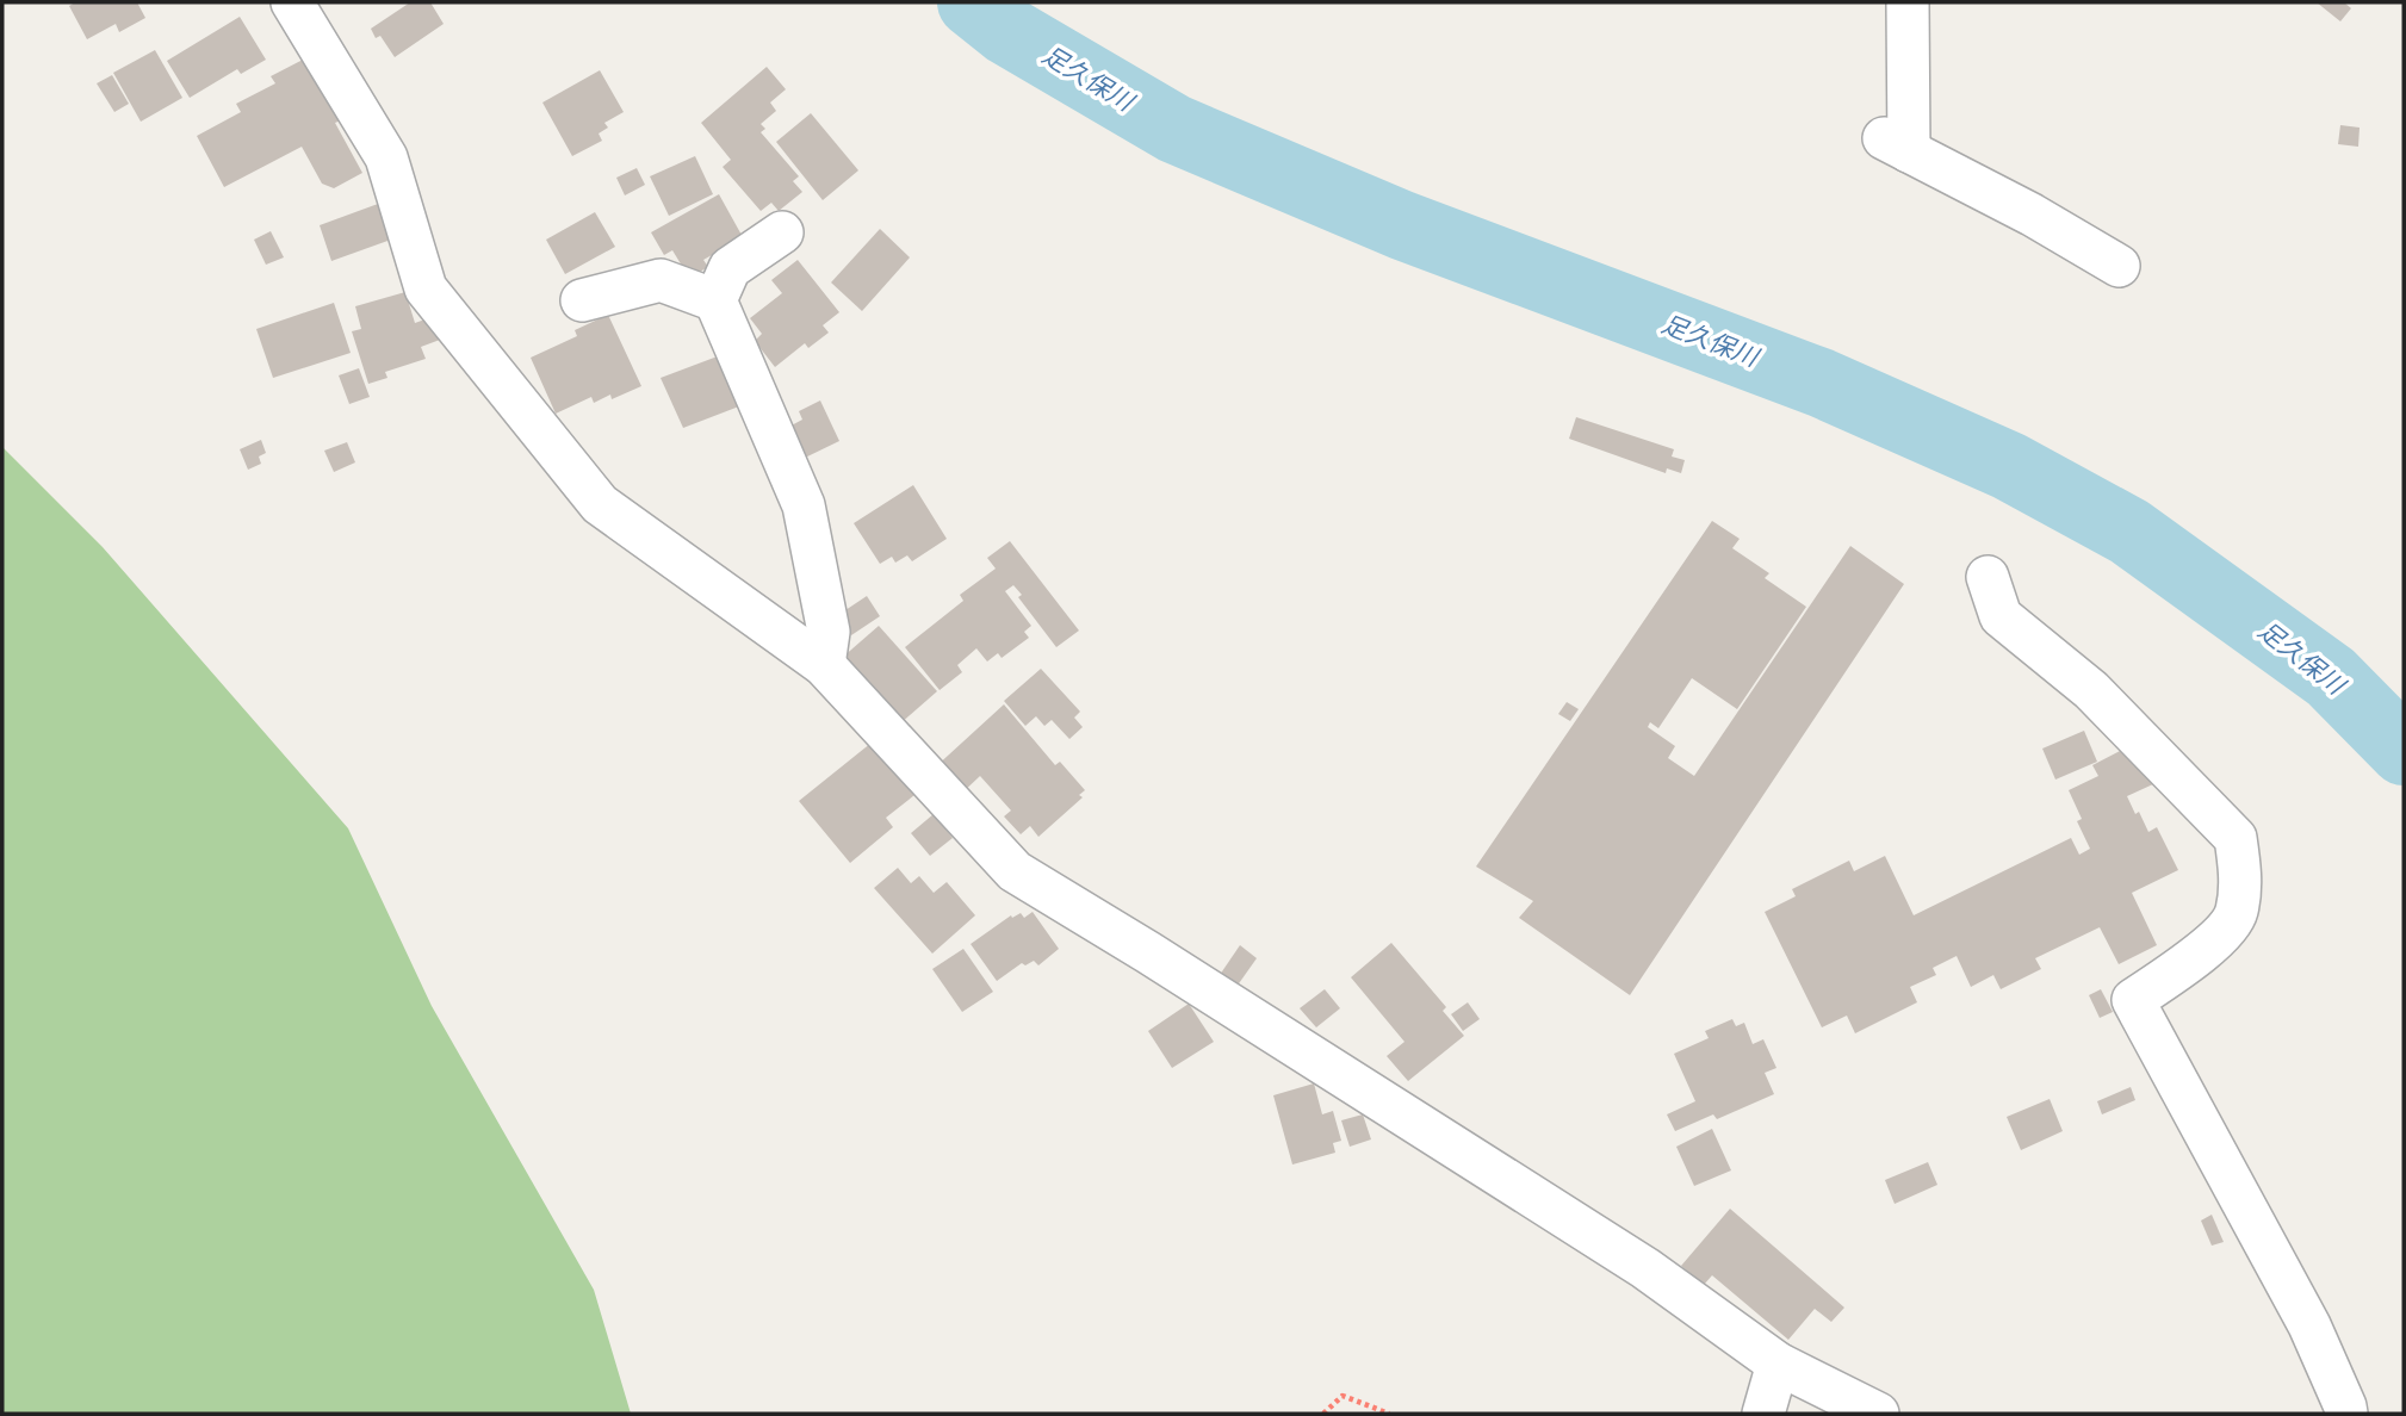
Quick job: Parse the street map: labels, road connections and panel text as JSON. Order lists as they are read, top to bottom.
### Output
{
  "water": ["足久保川"]
}
